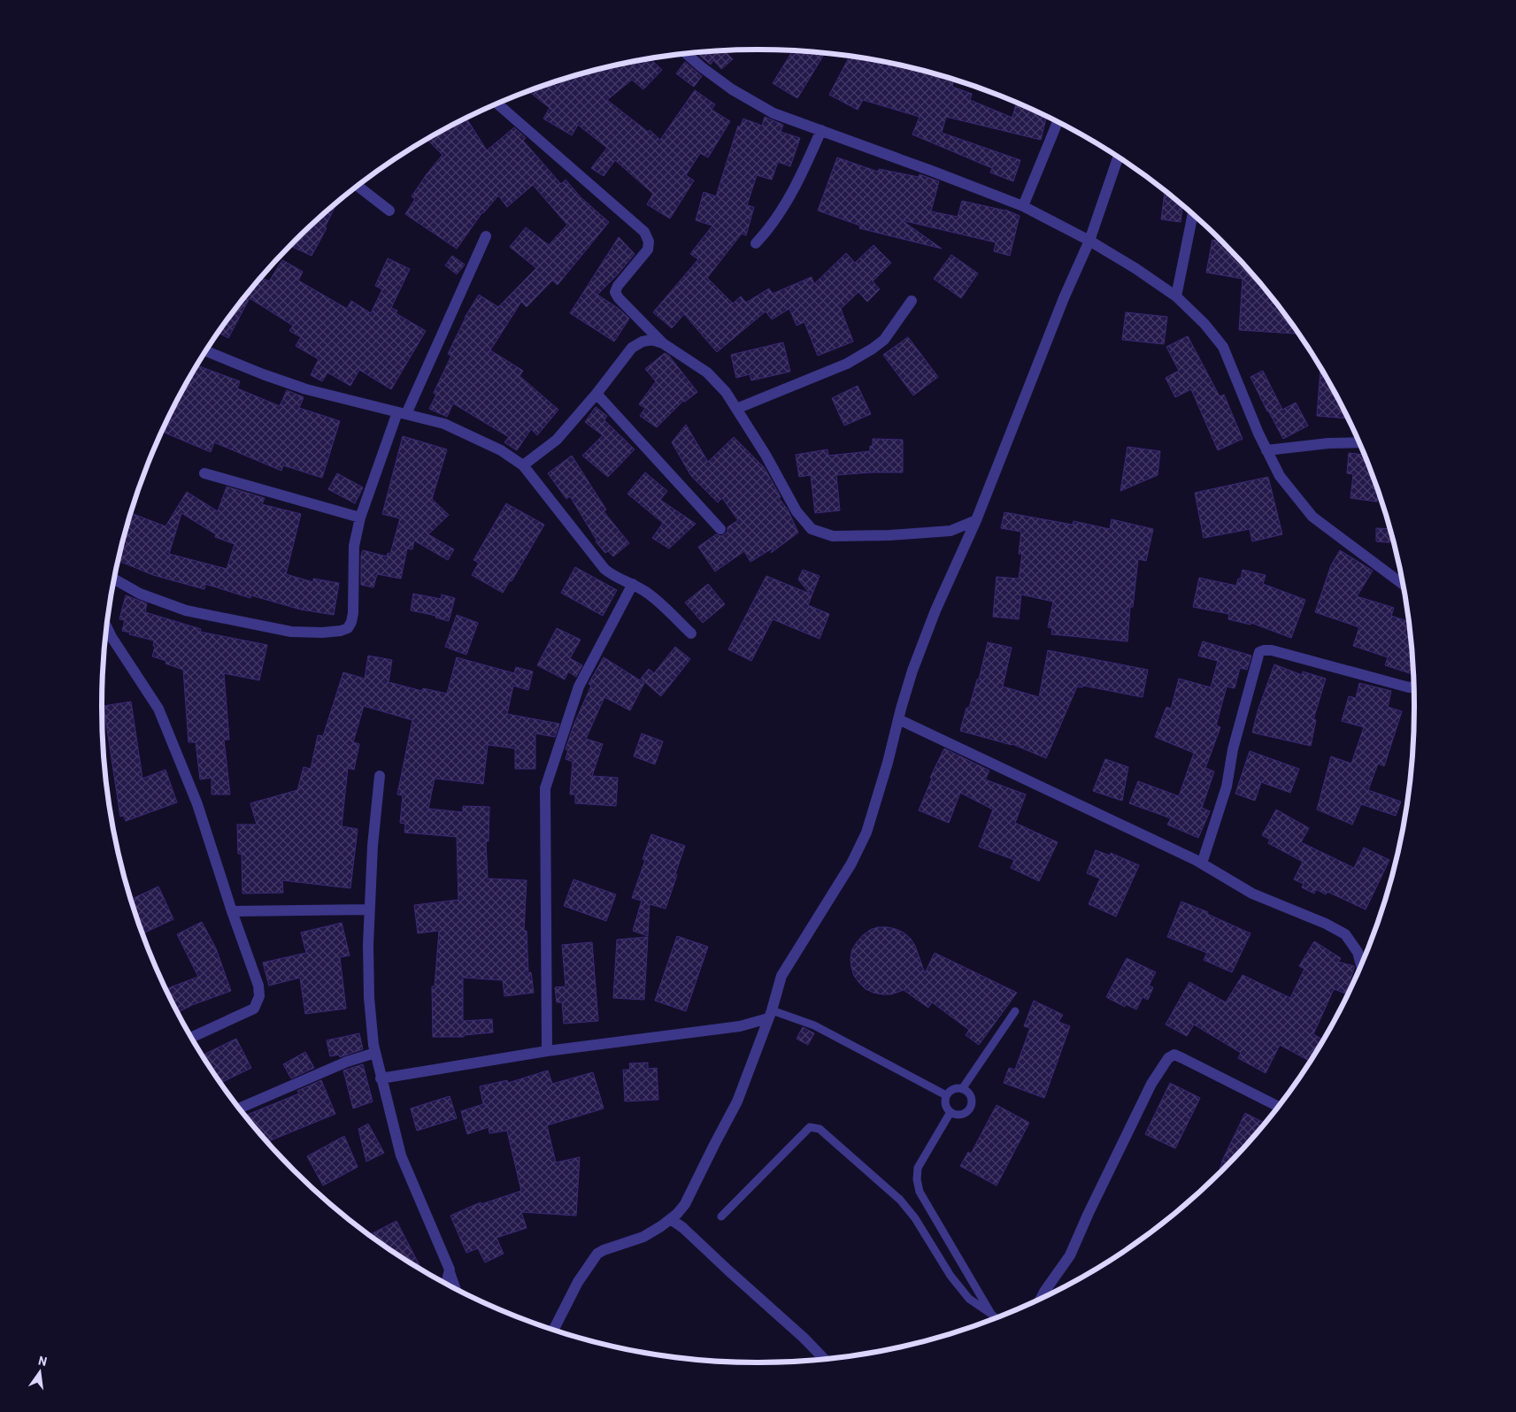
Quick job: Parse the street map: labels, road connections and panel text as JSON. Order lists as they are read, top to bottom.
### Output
{
  "north": "top"
}
